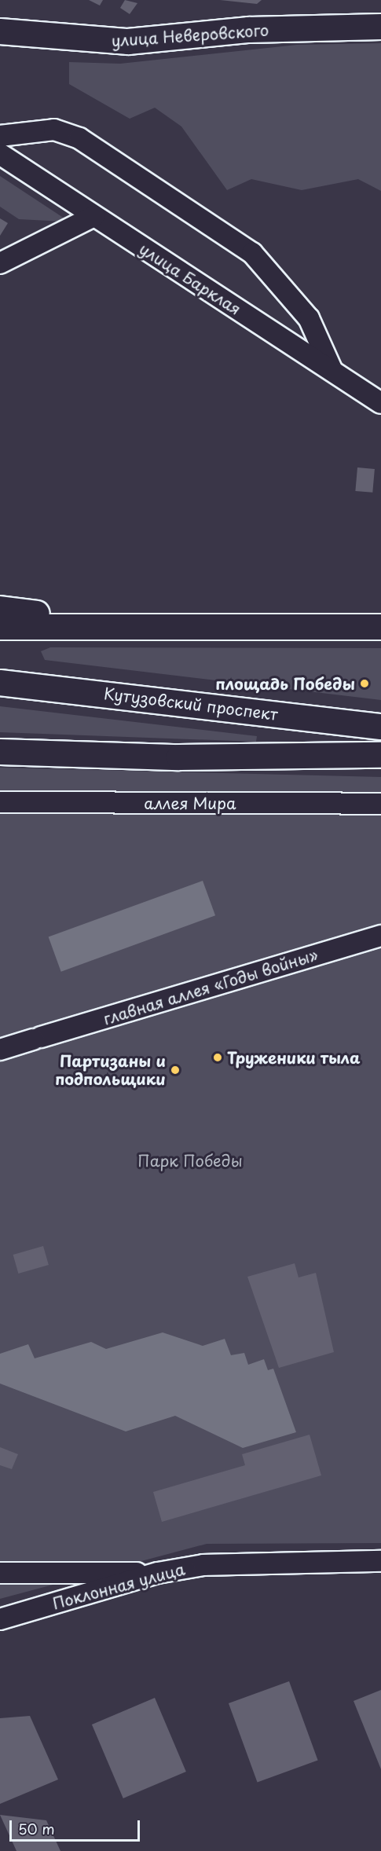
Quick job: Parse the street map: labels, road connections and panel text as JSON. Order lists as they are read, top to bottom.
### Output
{
  "streets": {
    "main road": ["улица Неверовского", "Кутузовский проспект"],
    "street": [
      "улица Барклая",
      "аллея Мира",
      "главная аллея «Годы войны»",
      "Поклонная улица"
    ]
  },
  "parks": ["Парк Победы"],
  "places": ["площадь Победы", "Труженики тыла", "Партизаны и подпольщики"],
  "scale_bar": "50 m"
}
